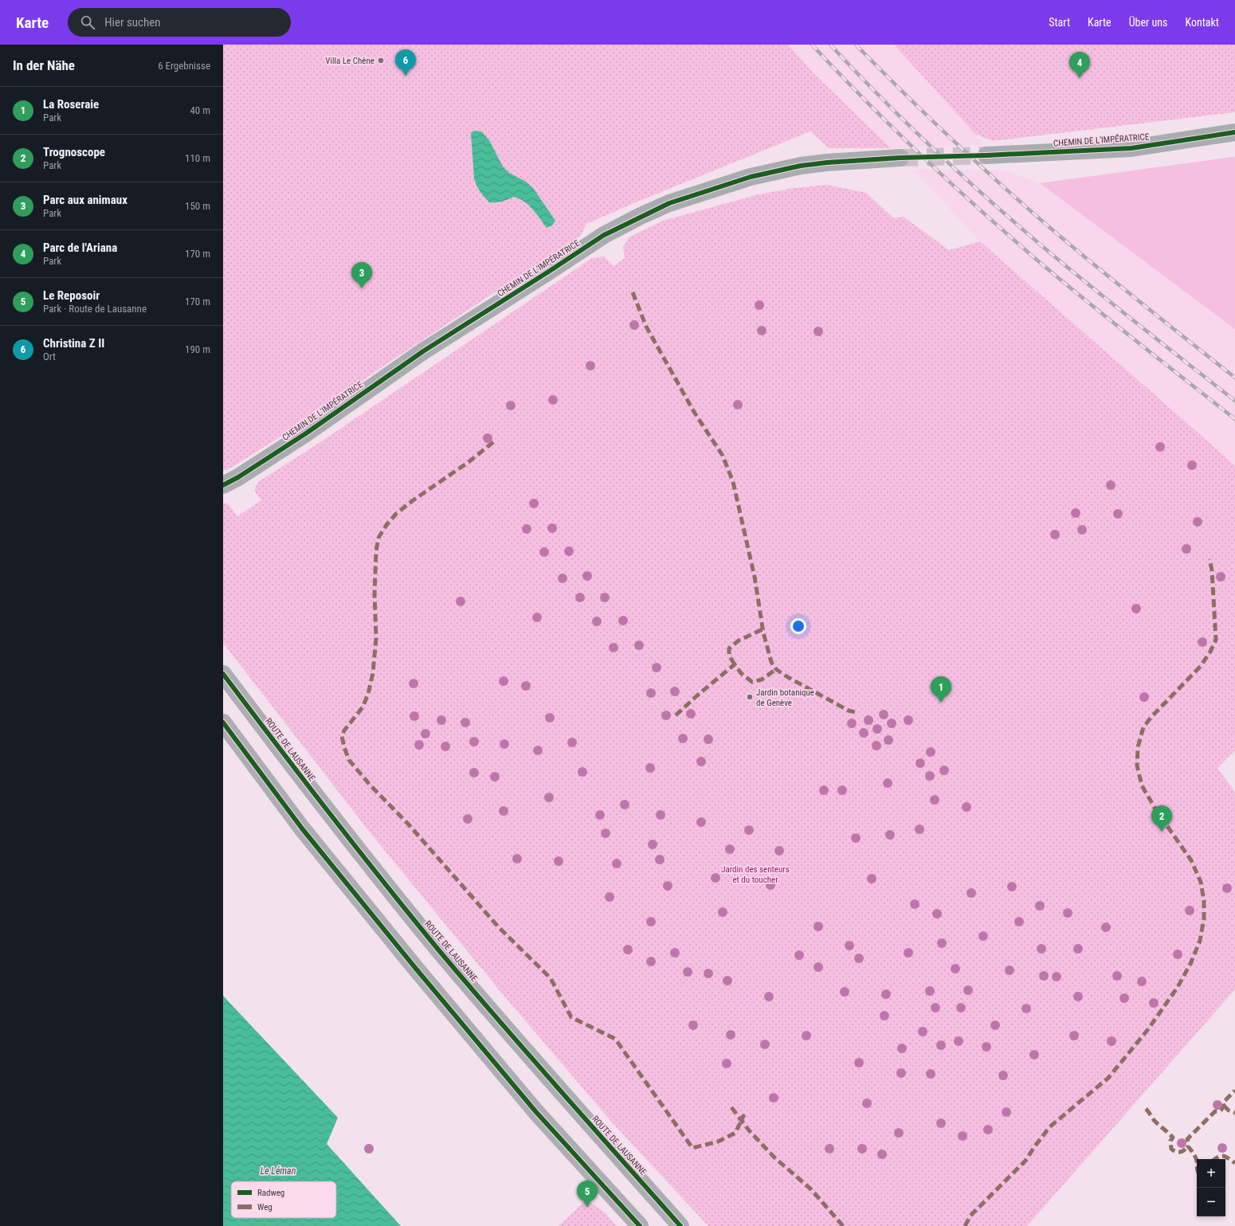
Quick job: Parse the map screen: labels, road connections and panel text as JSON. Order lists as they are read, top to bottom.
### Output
{
  "streets": {
    "main road": ["ROUTE DE LAUSANNE"],
    "street": ["CHEMIN DE L'IMPÉRATRICE"]
  },
  "water": ["Le Léman"],
  "parks": ["Jardin des senteurs et du toucher"],
  "places": ["Villa Le Chêne", "Jardin botanique de Genève"],
  "legend": ["Radweg", "Weg"],
  "page": {
    "header": "Karte",
    "search": "Hier suchen",
    "nav": [
      "Start",
      "Karte",
      "Über uns",
      "Kontakt"
    ],
    "heading": ["In der Nähe", "6 Ergebnisse"],
    "pins": [
      "6",
      "4",
      "3",
      "1",
      "2",
      "5"
    ],
    "list": [
      {
        "mark": "1",
        "name": "La Roseraie",
        "note": "Park",
        "value": "40 m"
      },
      {
        "mark": "2",
        "name": "Trognoscope",
        "note": "Park",
        "value": "110 m"
      },
      {
        "mark": "3",
        "name": "Parc aux animaux",
        "note": "Park",
        "value": "150 m"
      },
      {
        "mark": "4",
        "name": "Parc de l'Ariana",
        "note": "Park",
        "value": "170 m"
      },
      {
        "mark": "5",
        "name": "Le Reposoir",
        "note": "Park · Route de Lausanne",
        "value": "170 m"
      },
      {
        "mark": "6",
        "name": "Christina Z II",
        "note": "Ort",
        "value": "190 m"
      }
    ],
    "map_buttons": ["+", "−"]
  }
}
